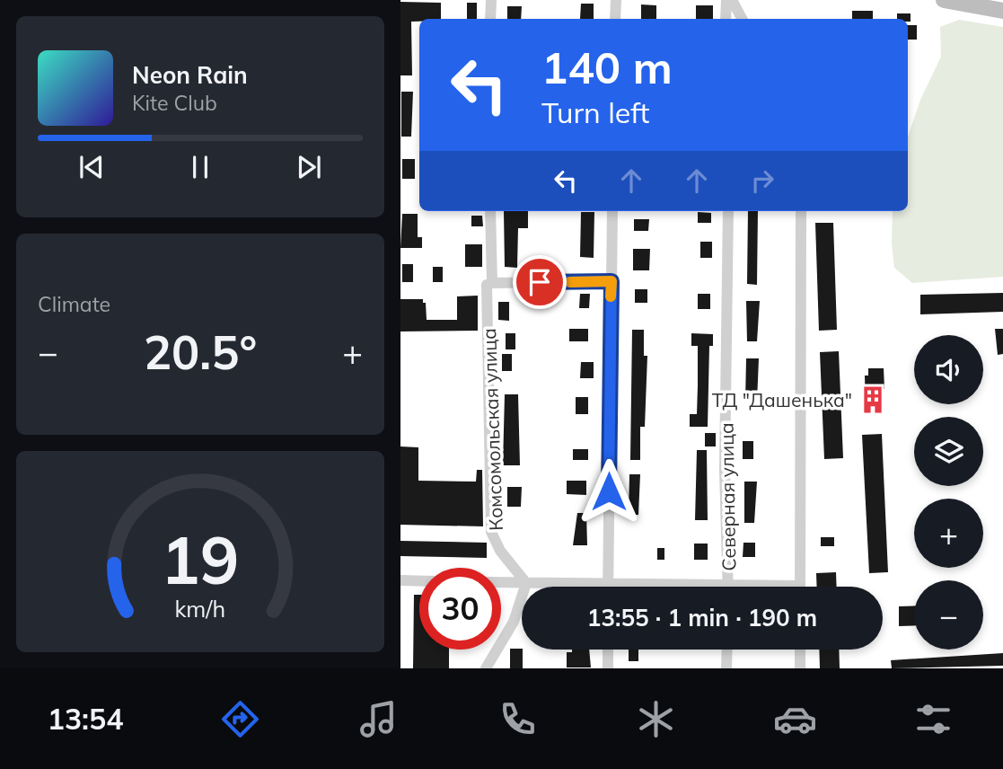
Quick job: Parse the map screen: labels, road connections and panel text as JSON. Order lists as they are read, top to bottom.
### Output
{
  "streets": {
    "street": ["Комсомольская улица", "Северная улица"]
  },
  "places": {
    "building": ["ТД \"Дашенька\""]
  },
  "page": {
    "turn": ["140 m", "Turn left"],
    "song": ["Neon Rain", "Kite Club"],
    "tile": "Climate",
    "heat": ["−", "20.5°", "+"],
    "map_buttons": ["+", "−"],
    "limit": "30",
    "trip": "13:55 · 1 min · 190 m",
    "tabs": "13:54",
    "gauge": ["19", "km/h"]
  }
}
